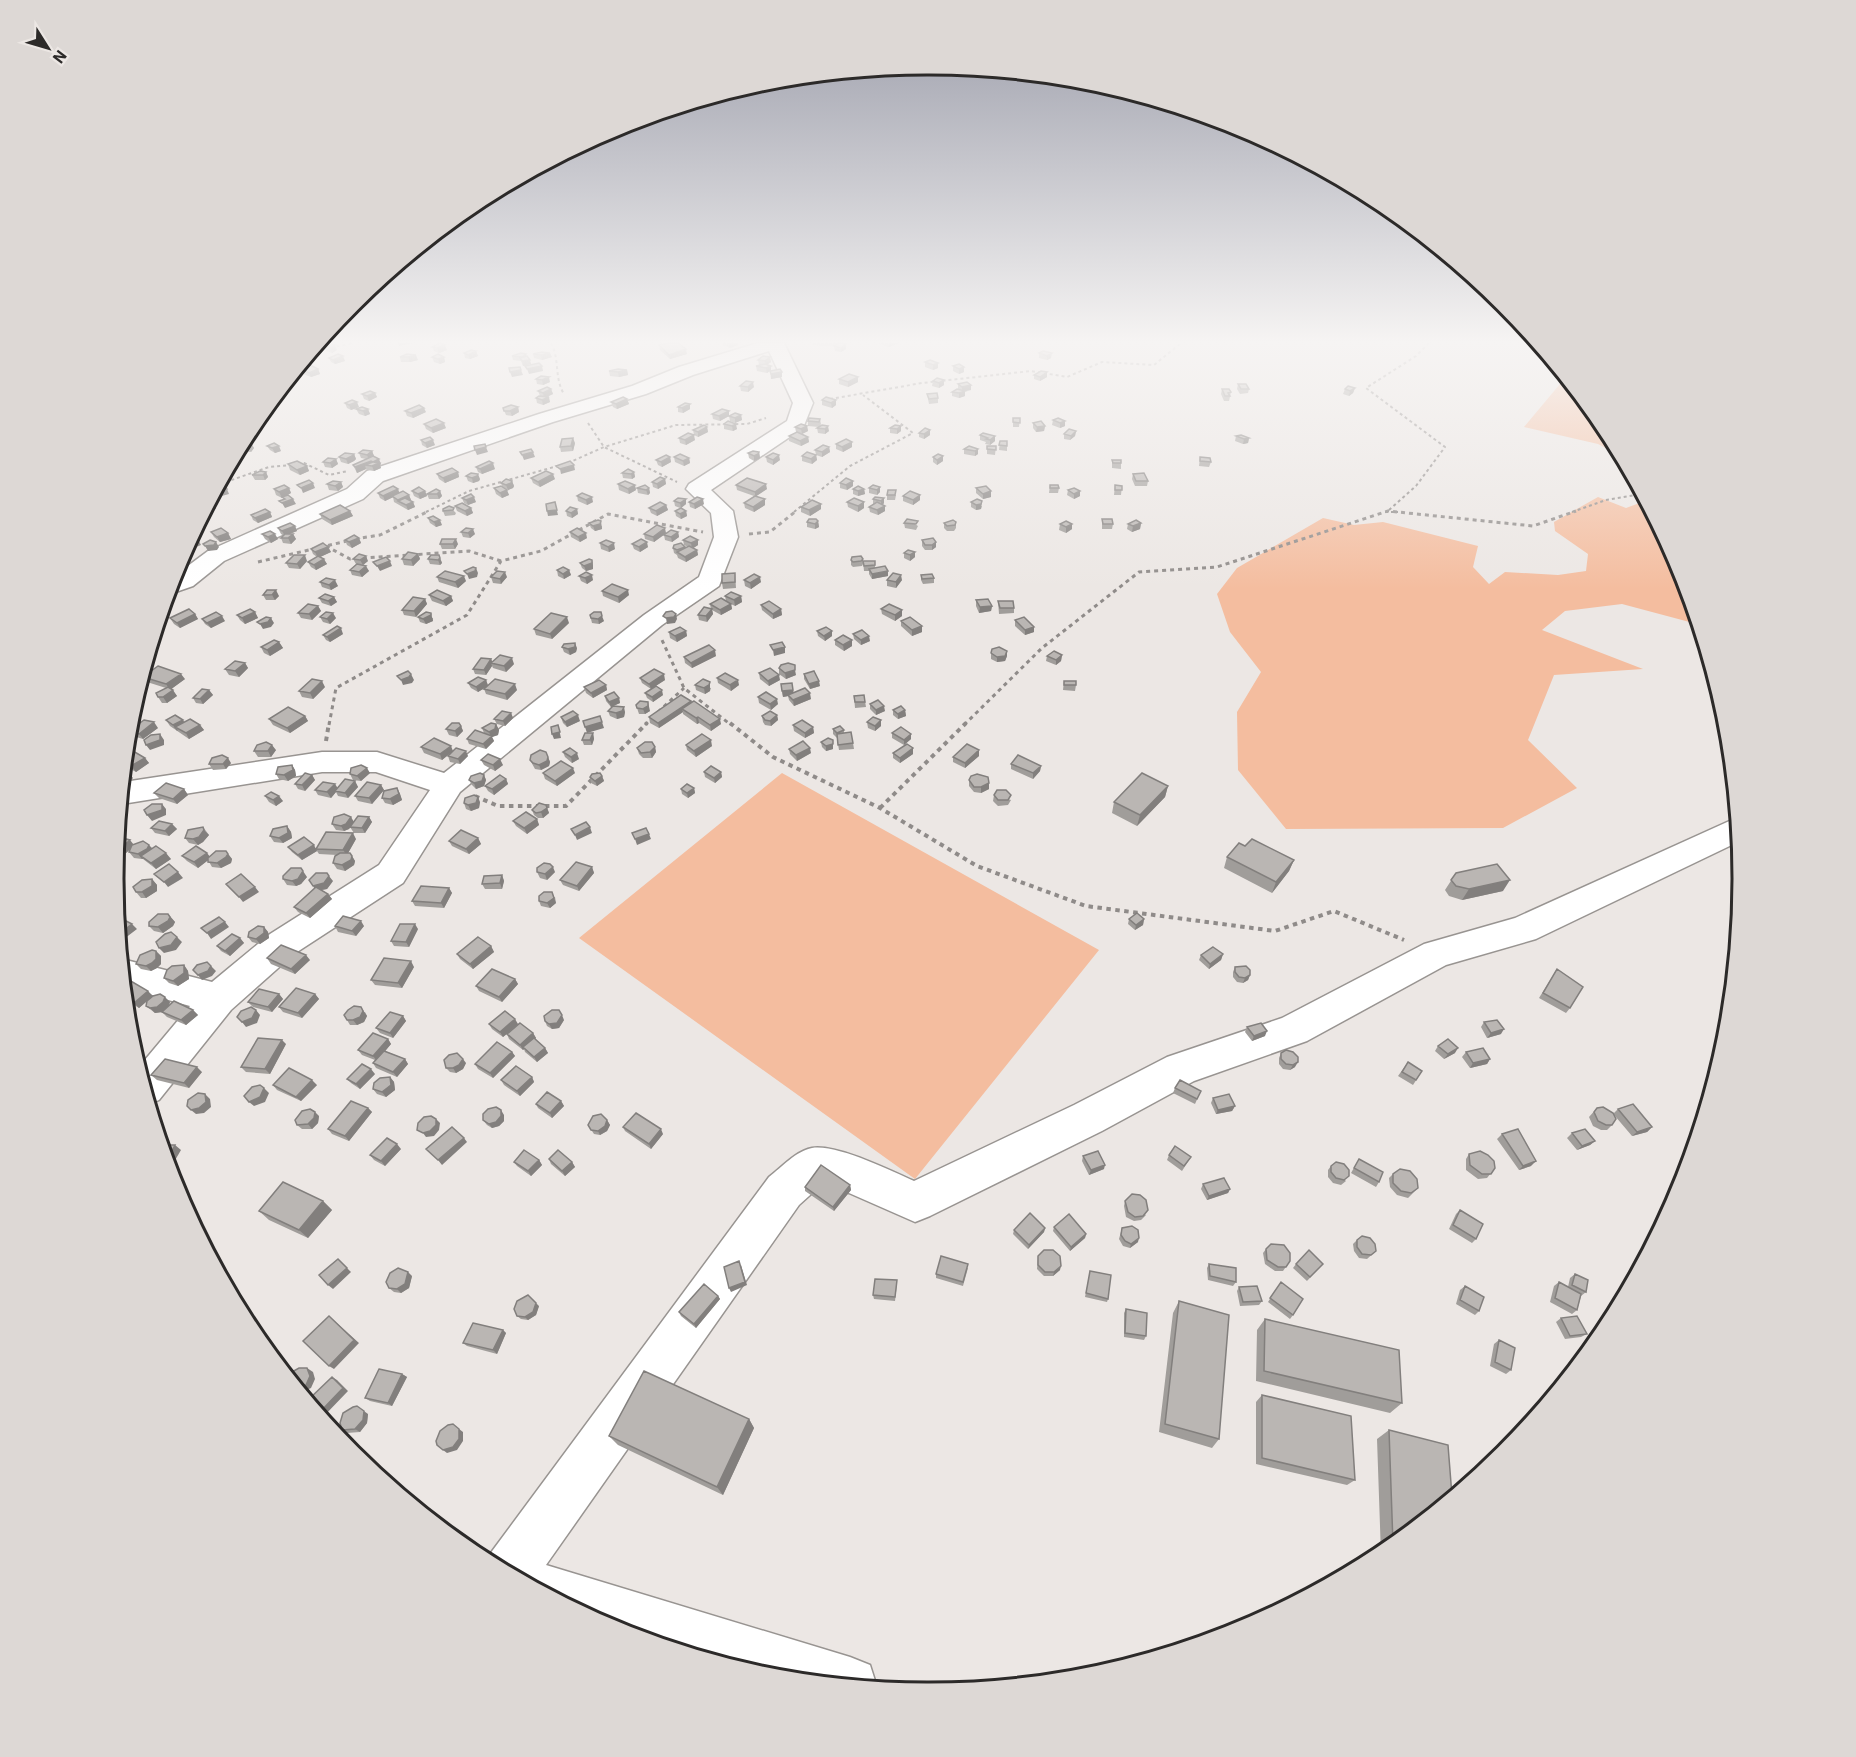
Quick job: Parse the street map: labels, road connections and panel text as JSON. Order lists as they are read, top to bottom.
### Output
{
  "north": "bottom right"
}
